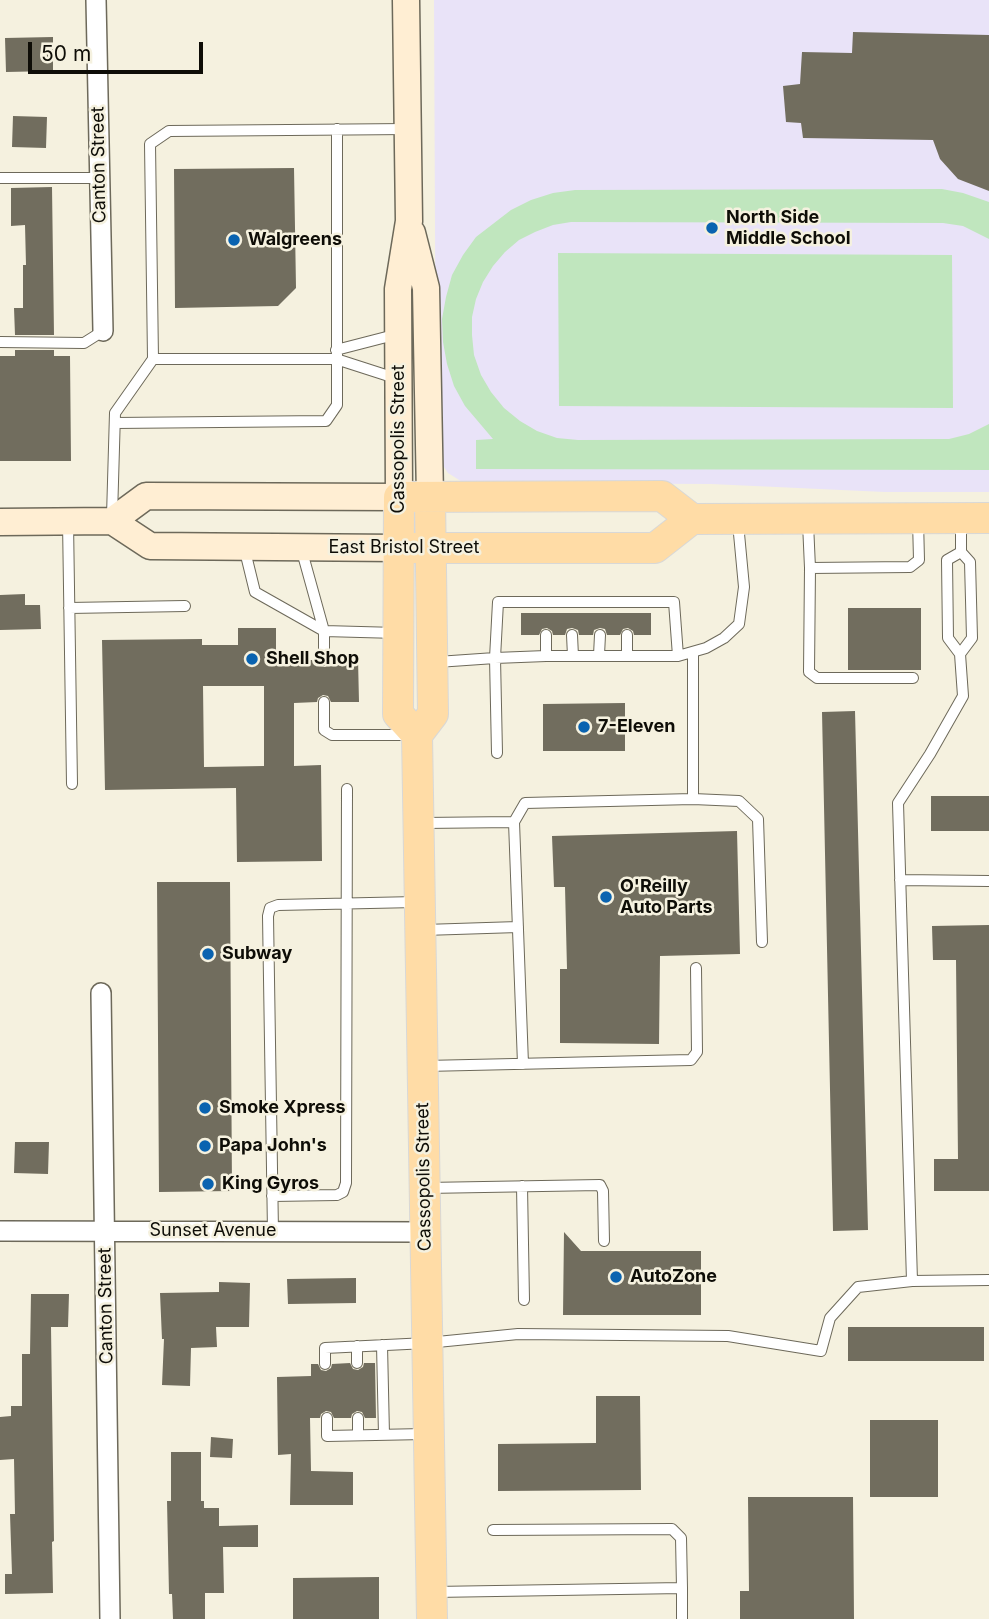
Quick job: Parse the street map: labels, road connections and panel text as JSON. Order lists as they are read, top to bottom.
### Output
{
  "streets": {
    "main road": ["Cassopolis Street", "East Bristol Street"],
    "street": ["Canton Street", "Sunset Avenue"]
  },
  "crossings": [
    ["Canton Street", "Sunset Avenue"],
    ["Cassopolis Street", "East Bristol Street"],
    ["Cassopolis Street", "Sunset Avenue"]
  ],
  "places": [
    "North Side Middle School",
    "Walgreens",
    "Shell Shop",
    "7-Eleven",
    "O'Reilly Auto Parts",
    "Subway",
    "Smoke Xpress",
    "Papa John's",
    "King Gyros",
    "AutoZone"
  ],
  "scale_bar": "50 m"
}
